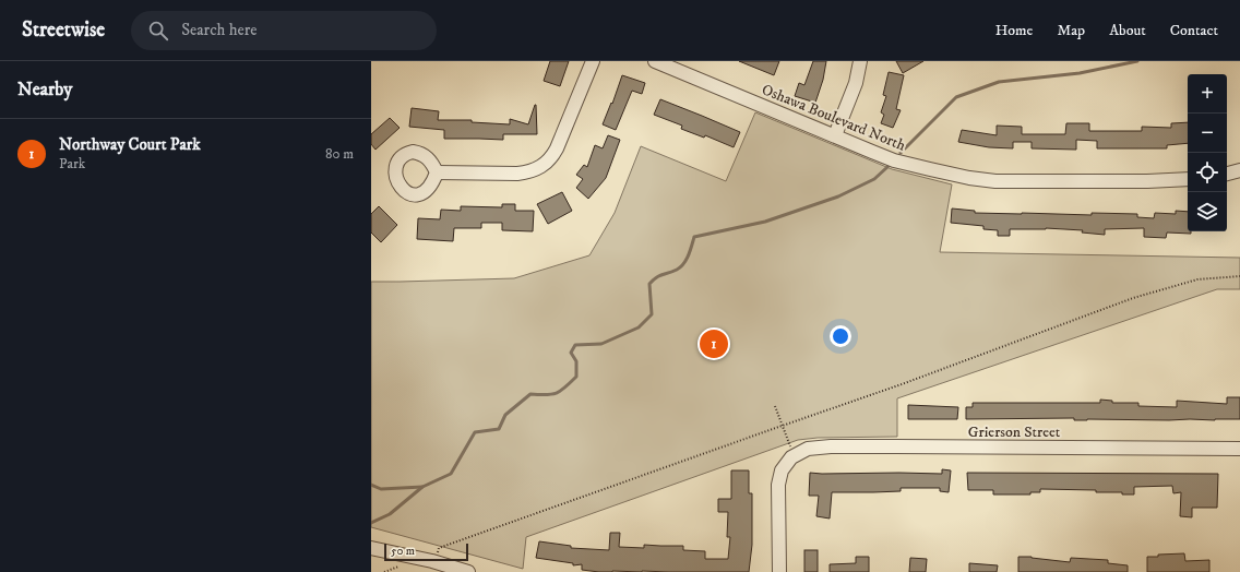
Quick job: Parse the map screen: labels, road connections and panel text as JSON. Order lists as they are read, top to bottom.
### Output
{
  "streets": {
    "street": ["Oshawa Boulevard North", "Grierson Street"]
  },
  "scale_bar": "50 m",
  "page": {
    "header": "Streetwise",
    "search": "Search here",
    "nav": [
      "Home",
      "Map",
      "About",
      "Contact"
    ],
    "heading": "Nearby",
    "map_buttons": ["+", "−"],
    "list": [
      {
        "mark": "1",
        "name": "Northway Court Park",
        "note": "Park",
        "value": "80 m"
      }
    ],
    "pins": "1",
    "scale": "50 m"
  }
}
